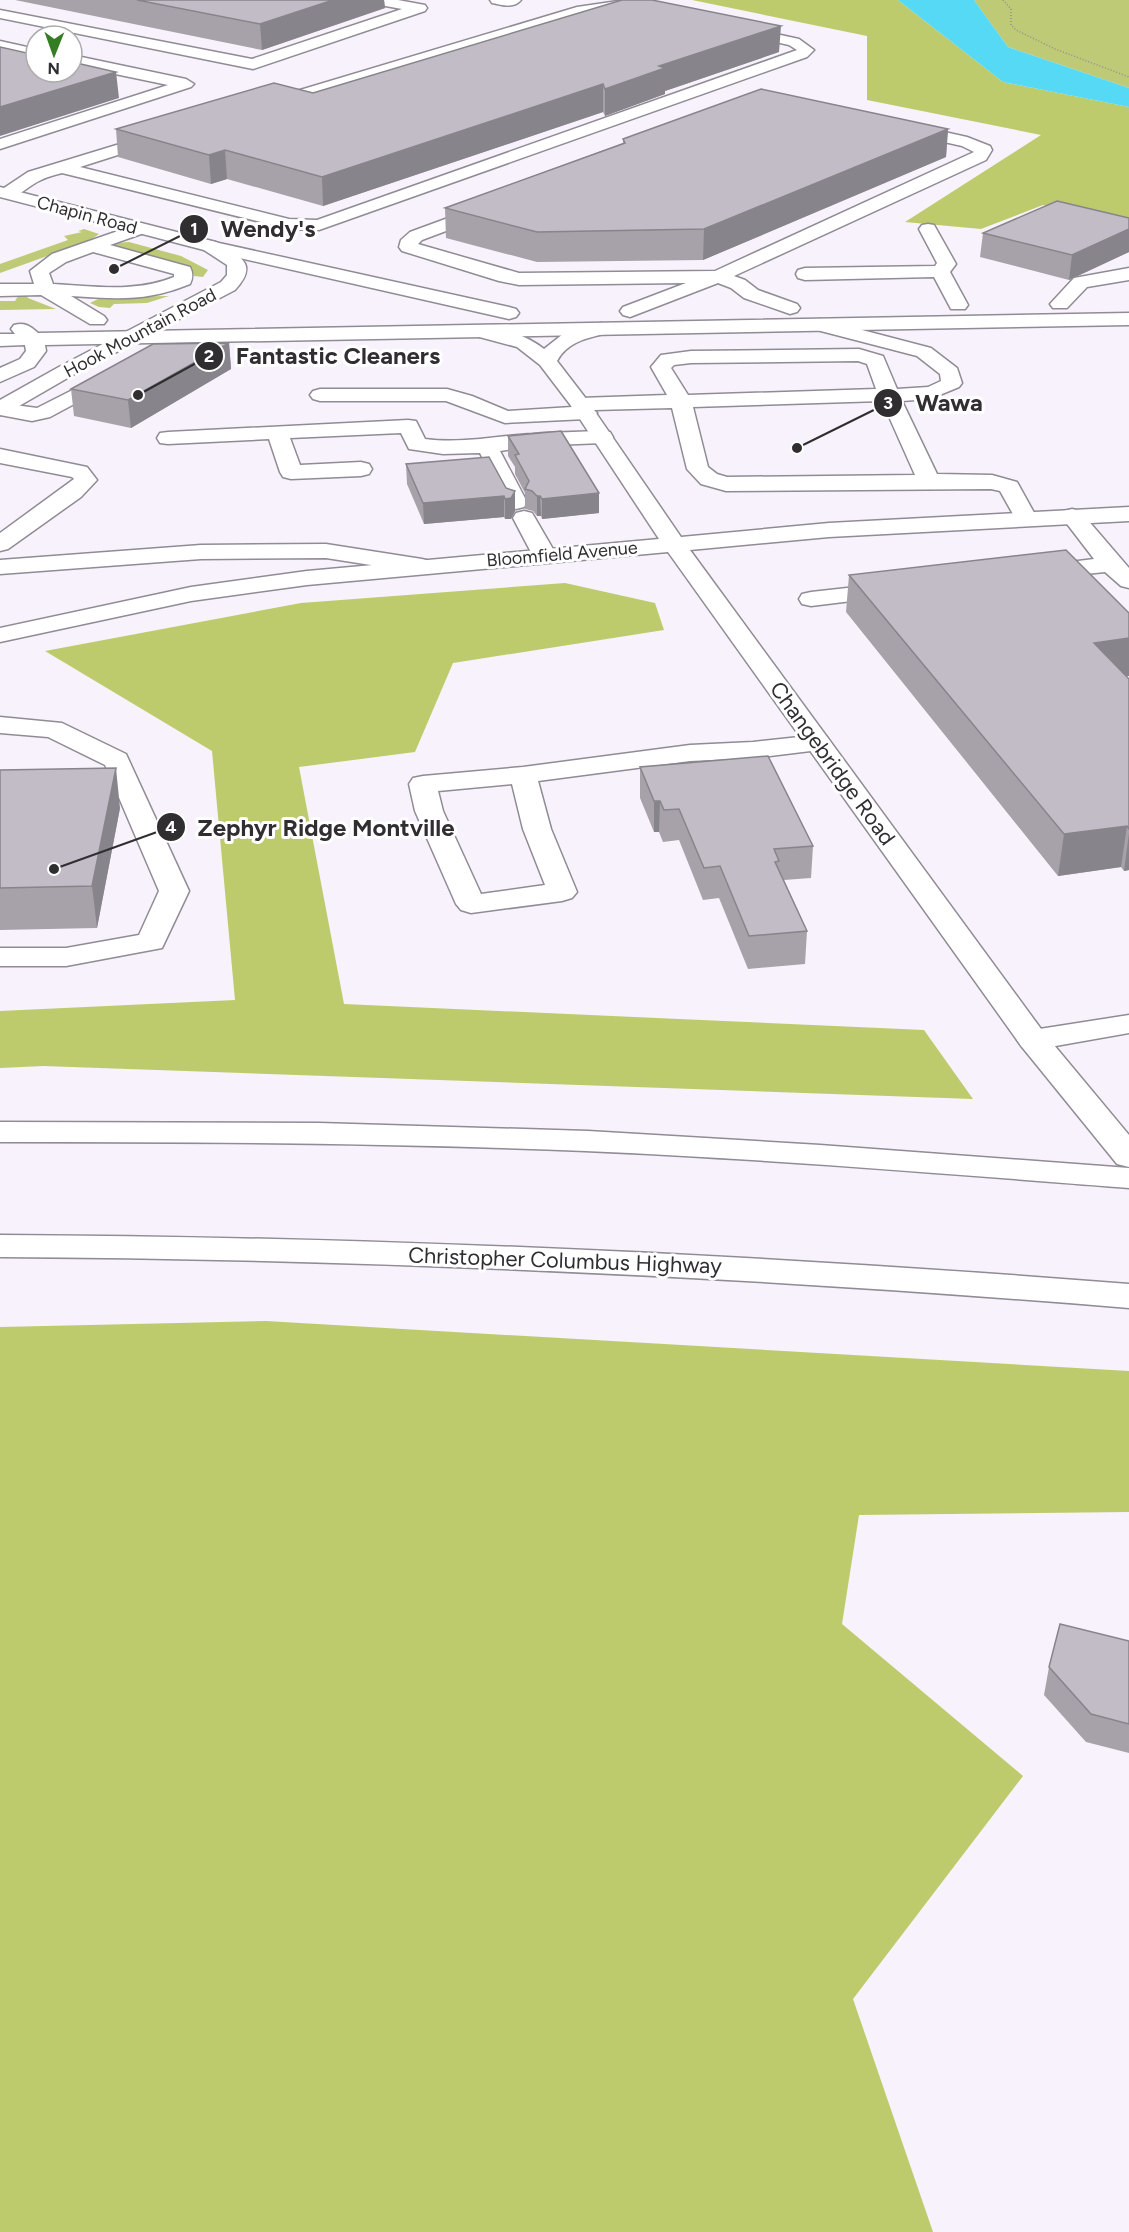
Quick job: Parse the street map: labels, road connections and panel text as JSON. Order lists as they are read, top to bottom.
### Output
{
  "streets": {
    "main road": [
      "Chapin Road",
      "Hook Mountain Road",
      "Bloomfield Avenue",
      "Changebridge Road",
      "Christopher Columbus Highway"
    ]
  },
  "crossings": [
    ["Chapin Road", "Hook Mountain Road"],
    ["Bloomfield Avenue", "Changebridge Road"]
  ],
  "places": [
    "Wendy's",
    "Fantastic Cleaners",
    "Wawa",
    "Zephyr Ridge Montville"
  ],
  "north": "bottom"
}
